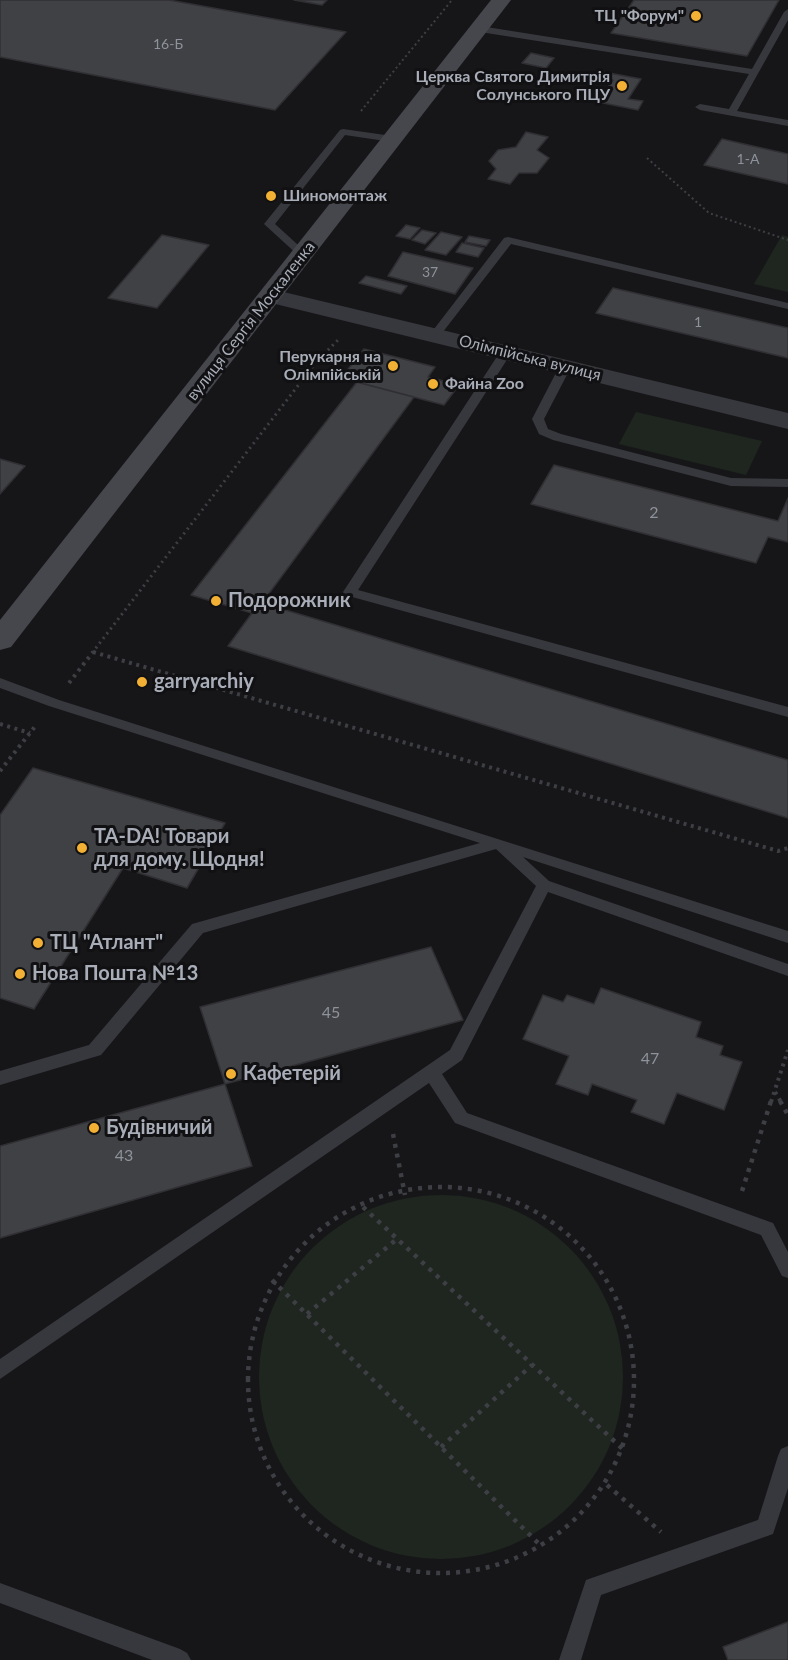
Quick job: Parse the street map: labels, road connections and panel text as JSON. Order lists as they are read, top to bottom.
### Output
{
  "streets": {
    "main road": ["вулиця Сергія Москаленка"],
    "street": ["Олімпійська вулиця"]
  },
  "crossings": [
    ["вулиця Сергія Москаленка", "Олімпійська вулиця"]
  ],
  "places": [
    "ТЦ \"Форум\"",
    "Церква Святого Димитрія Солунського ПЦУ",
    "Шиномонтаж",
    "Перукарня на Олімпійській",
    "Файна Zoo",
    "Подорожник",
    "garryarchiy",
    "TA-DA! Товари для дому. Щодня!",
    "ТЦ \"Атлант\"",
    "Нова Пошта №13",
    "Кафетерій",
    "Будівничий"
  ],
  "house_numbers": [
    "16-Б",
    "1-А",
    "37",
    "1",
    "2",
    "45",
    "47",
    "43"
  ]
}
